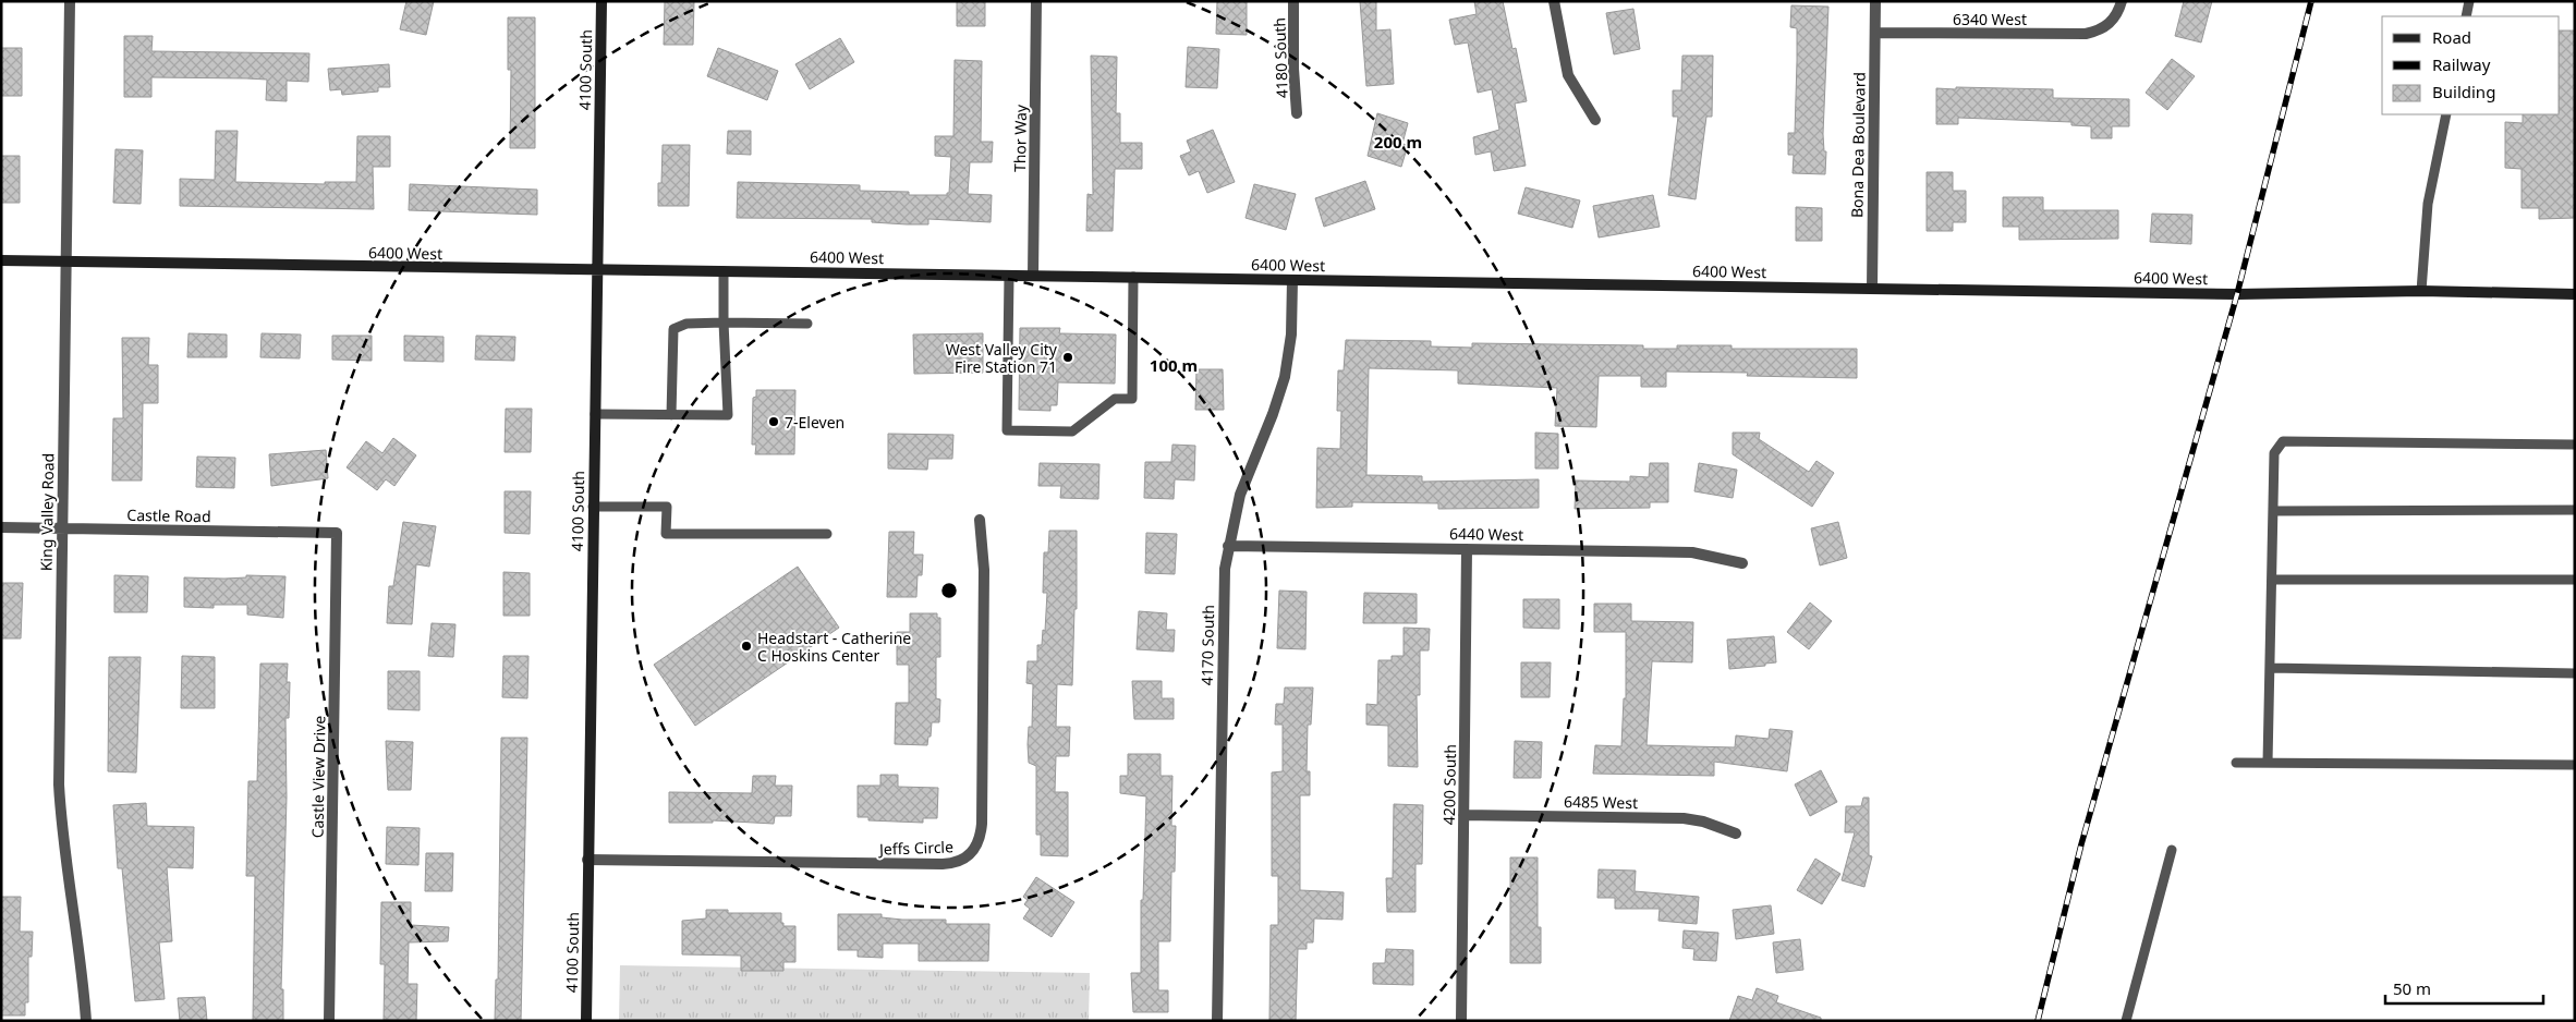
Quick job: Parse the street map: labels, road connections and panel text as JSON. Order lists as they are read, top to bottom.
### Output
{
  "streets": {
    "street": [
      "6340 West",
      "4180 South",
      "4100 South",
      "Thor Way",
      "Bona Dea Boulevard",
      "6400 West",
      "King Valley Road",
      "Castle Road",
      "6440 West",
      "4170 South",
      "Castle View Drive",
      "4200 South",
      "6485 West",
      "Jeffs Circle"
    ]
  },
  "crossings": [
    ["6340 West", "Bona Dea Boulevard"],
    ["4100 South", "6400 West"],
    ["4100 South", "Jeffs Circle"],
    ["Thor Way", "6400 West"],
    ["Bona Dea Boulevard", "6400 West"],
    ["6400 West", "King Valley Road"],
    ["6400 West", "4170 South"],
    ["King Valley Road", "Castle Road"],
    ["Castle Road", "Castle View Drive"],
    ["6440 West", "4170 South"],
    ["6440 West", "4200 South"],
    ["4200 South", "6485 West"]
  ],
  "places": ["West Valley City Fire Station 71", "7-Eleven", "Headstart - Catherine C Hoskins Center"],
  "legend": ["Road", "Railway", "Building"],
  "scale_bar": "50 m",
  "rings": ["200 m", "100 m"]
}
